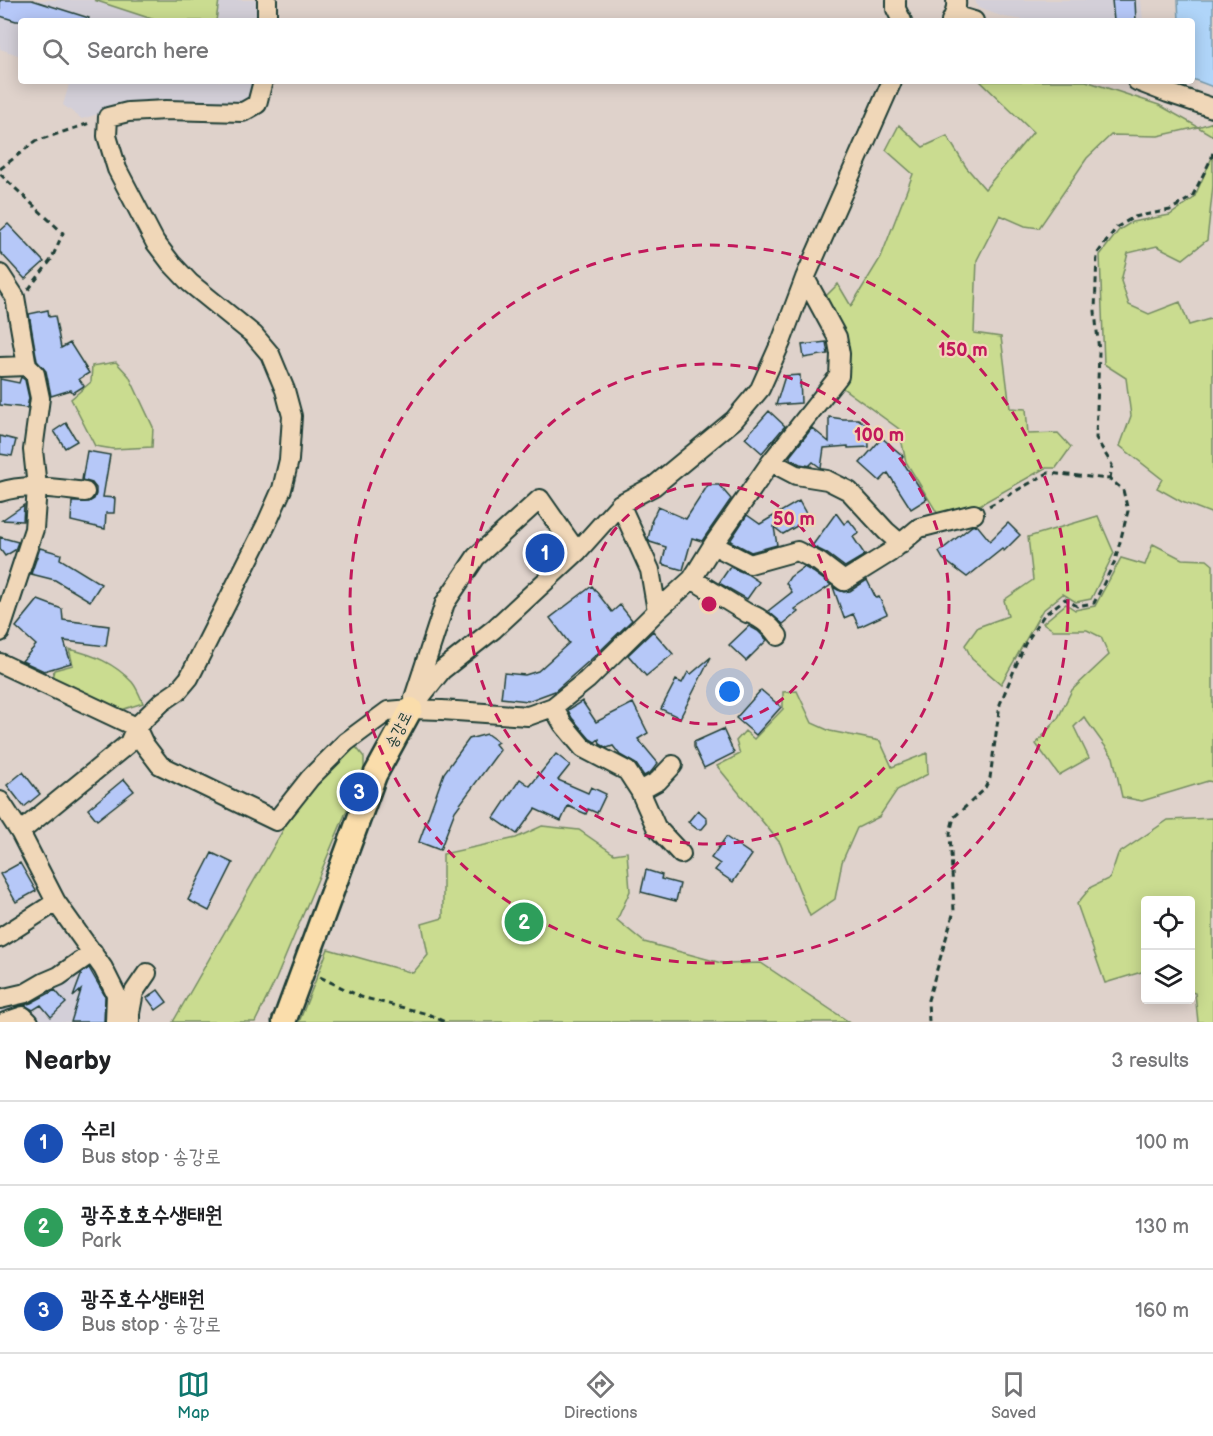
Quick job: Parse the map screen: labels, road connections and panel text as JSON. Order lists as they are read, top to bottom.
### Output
{
  "streets": {
    "main road": ["송강로"]
  },
  "page": {
    "search": "Search here",
    "pins": ["1", "3", "2"],
    "heading": ["Nearby", "3 results"],
    "list": [
      {
        "mark": "1",
        "name": "수리",
        "note": "Bus stop · 송강로",
        "value": "100 m"
      },
      {
        "mark": "2",
        "name": "광주호호수생태원",
        "note": "Park",
        "value": "130 m"
      },
      {
        "mark": "3",
        "name": "광주호수생태원",
        "note": "Bus stop · 송강로",
        "value": "160 m"
      }
    ],
    "nav": ["Map", "Directions", "Saved"]
  },
  "rings": ["150 m", "100 m", "50 m"]
}
